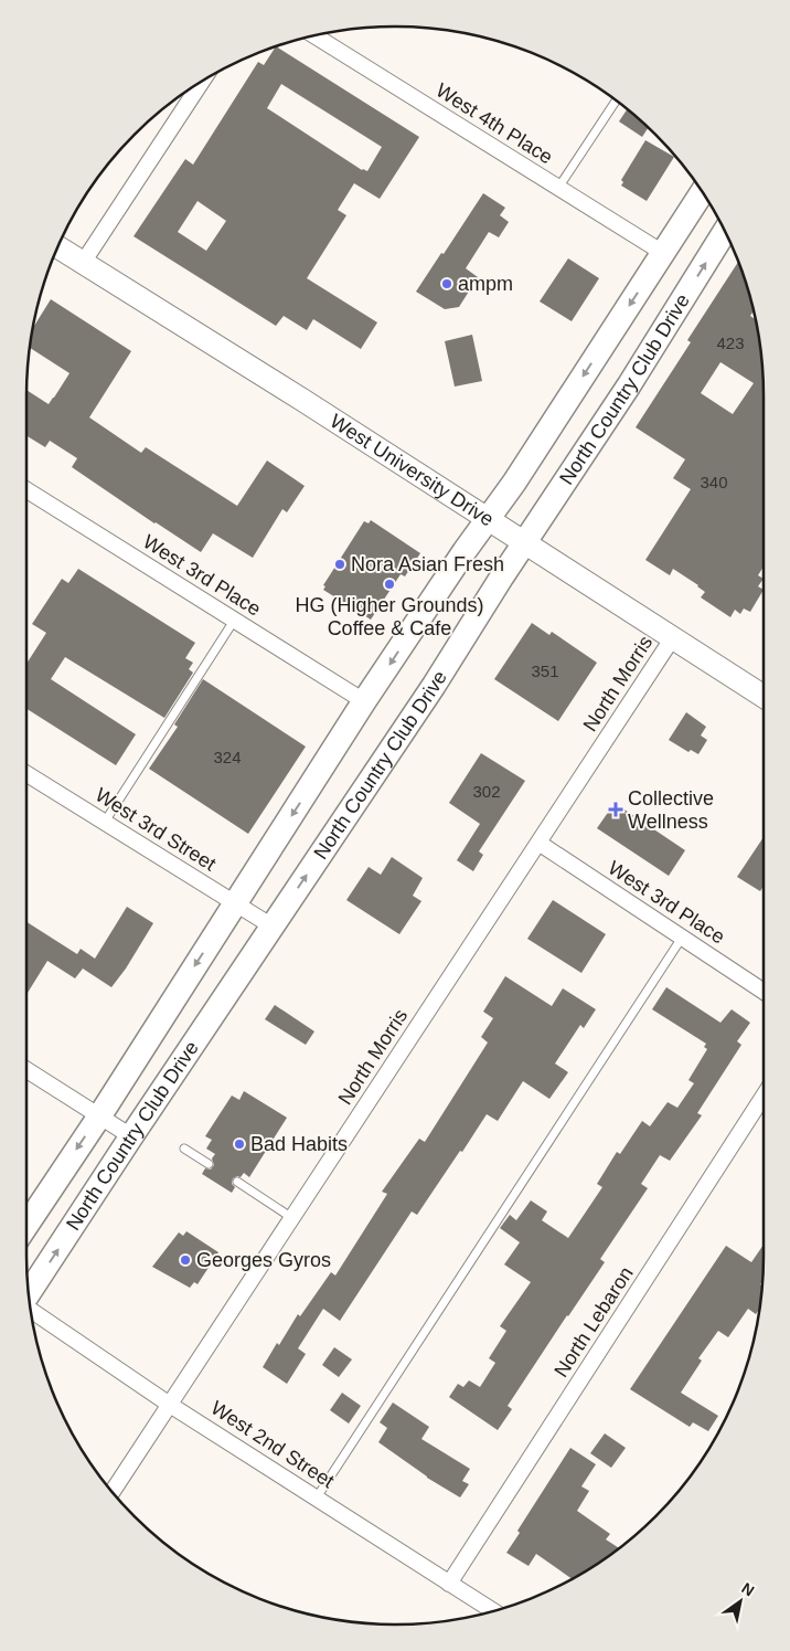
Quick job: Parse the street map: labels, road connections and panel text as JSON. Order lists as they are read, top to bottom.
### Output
{
  "streets": {
    "main road": ["North Country Club Drive", "West University Drive"],
    "street": [
      "West 4th Place",
      "West 3rd Place",
      "North Morris",
      "West 3rd Street",
      "North Lebaron",
      "West 2nd Street"
    ]
  },
  "crossings": [
    ["West 4th Place", "North Country Club Drive"],
    ["North Country Club Drive", "West University Drive"],
    ["North Country Club Drive", "West 3rd Place"],
    ["North Country Club Drive", "West 3rd Street"],
    ["West University Drive", "North Morris"],
    ["West 3rd Place", "North Morris"],
    ["North Morris", "West 2nd Street"],
    ["North Lebaron", "West 2nd Street"]
  ],
  "places": {
    "other": [
      "ampm",
      "Nora Asian Fresh",
      "HG (Higher Grounds) Coffee & Cafe",
      "Bad Habits",
      "Georges Gyros"
    ],
    "health": ["Collective Wellness"]
  },
  "house_numbers": [
    "423",
    "340",
    "351",
    "324",
    "302"
  ],
  "north": "top right"
}
